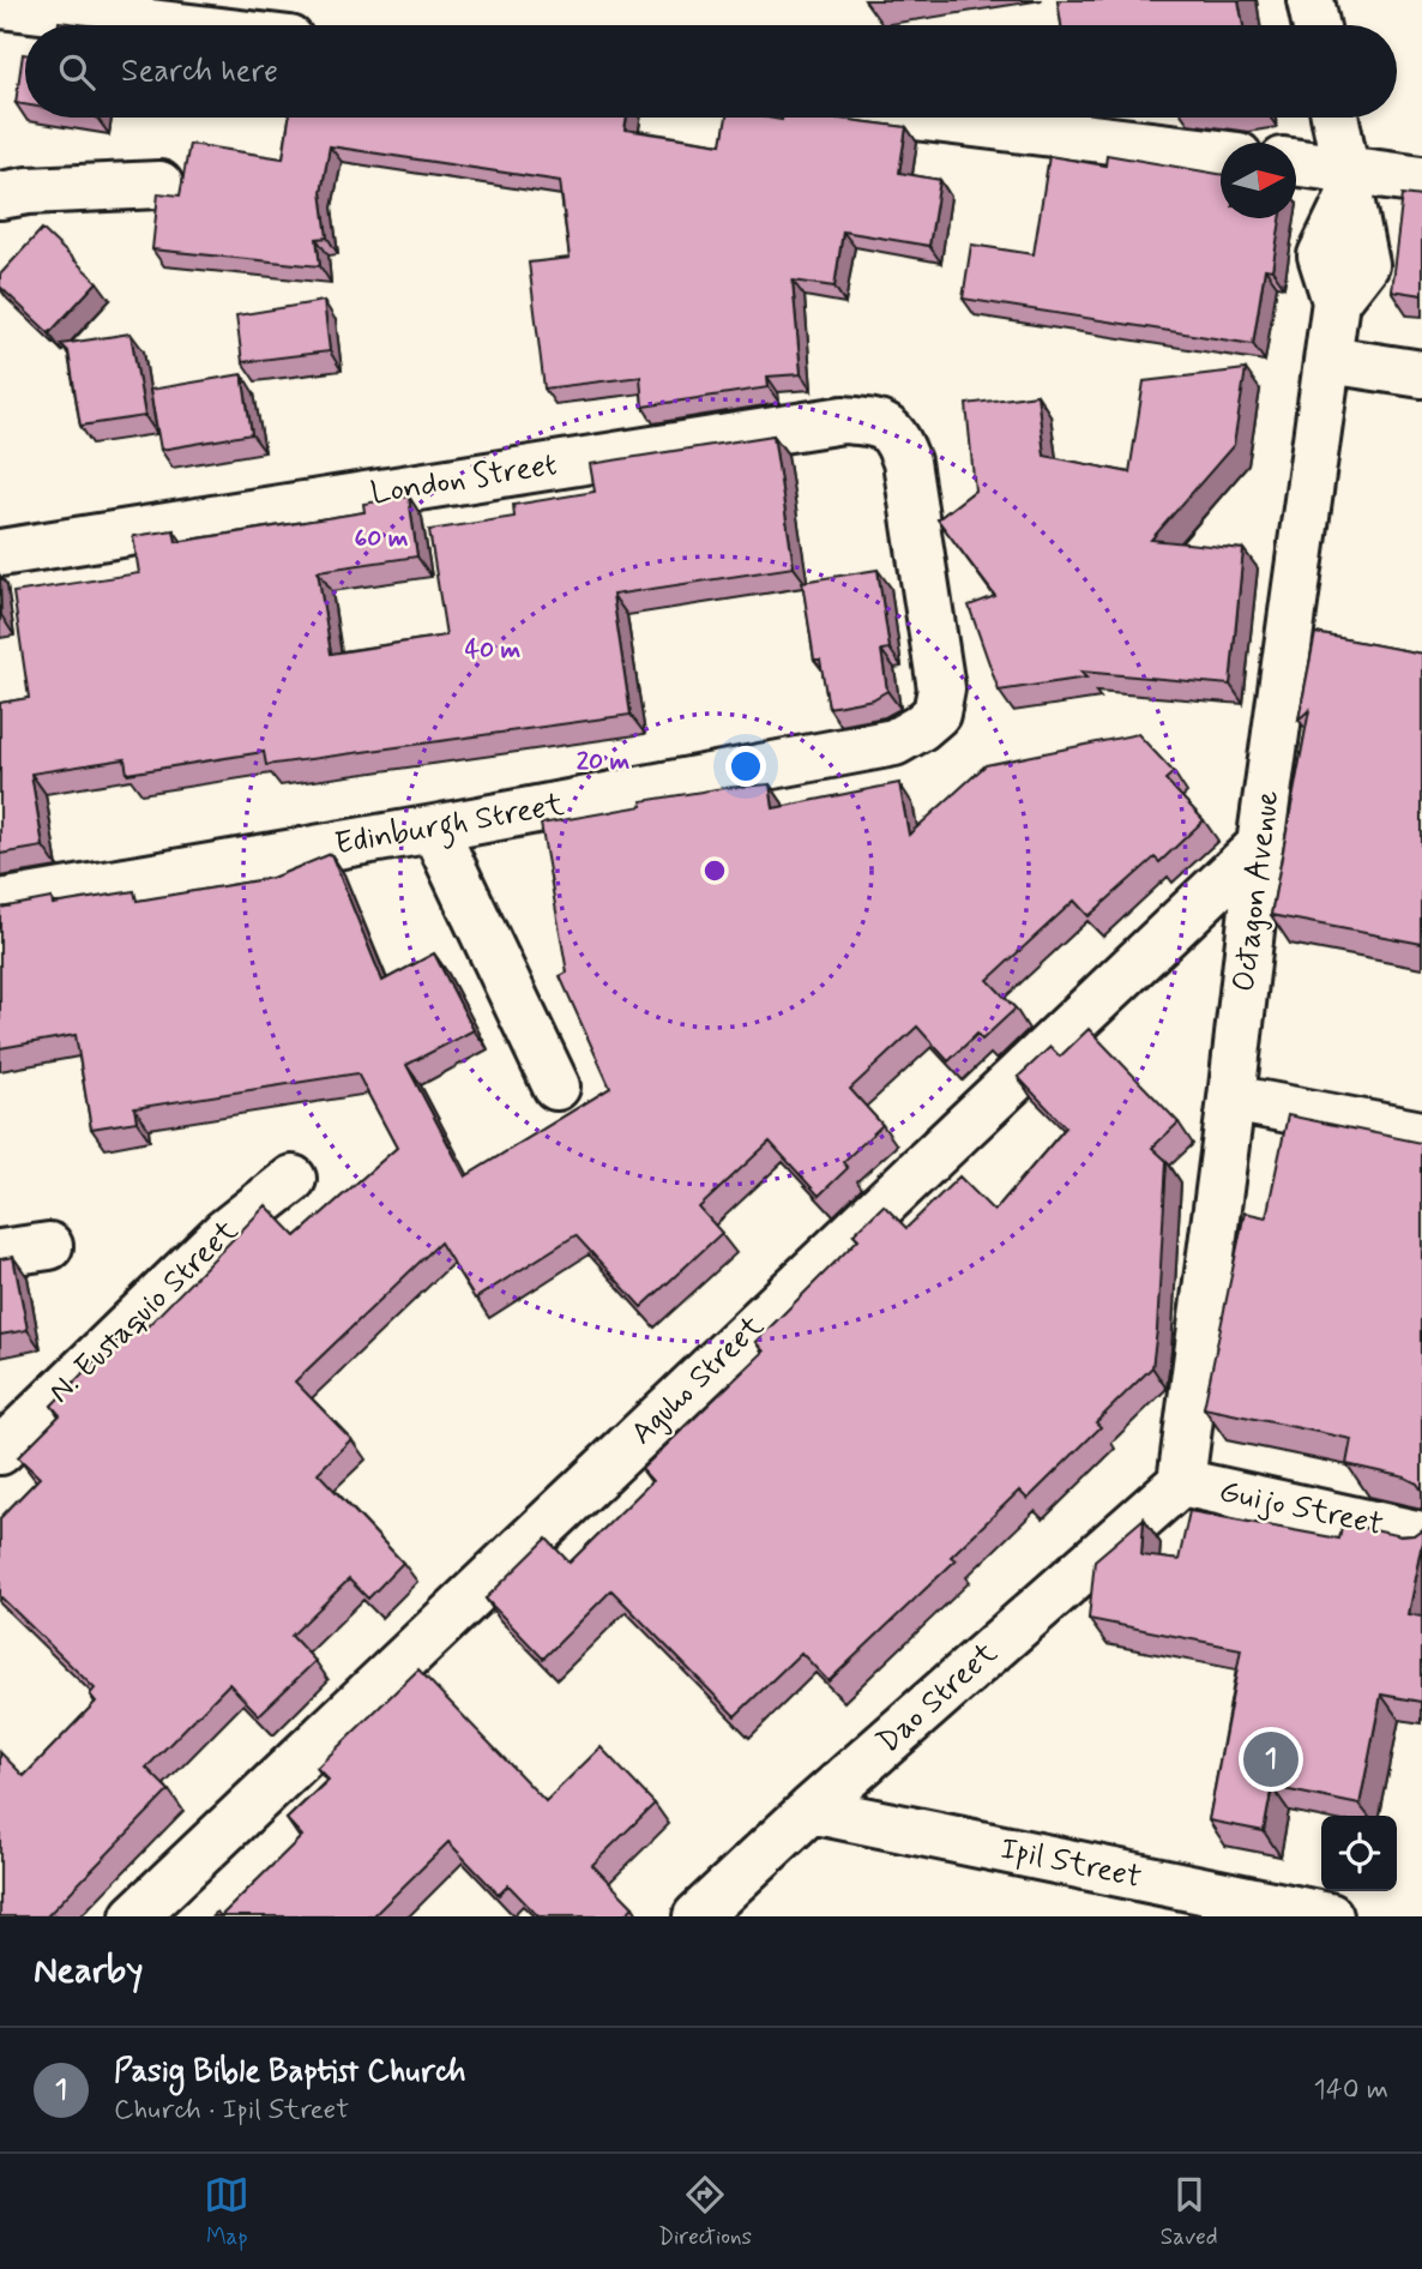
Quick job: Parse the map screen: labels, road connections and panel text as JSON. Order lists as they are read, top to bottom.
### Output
{
  "streets": {
    "street": [
      "London Street",
      "Edinburgh Street",
      "Octagon Avenue",
      "N. Eustaquio Street",
      "Aguho Street",
      "Guijo Street",
      "Dao Street",
      "Ipil Street"
    ]
  },
  "crossings": [
    ["London Street", "Edinburgh Street"],
    ["Octagon Avenue", "Aguho Street"],
    ["Octagon Avenue", "Guijo Street"],
    ["Octagon Avenue", "Dao Street"],
    ["Guijo Street", "Dao Street"],
    ["Dao Street", "Ipil Street"]
  ],
  "north": "right",
  "page": {
    "search": "Search here",
    "pins": "1",
    "heading": "Nearby",
    "list": [
      {
        "mark": "1",
        "name": "Pasig Bible Baptist Church",
        "note": "Church · Ipil Street",
        "value": "140 m"
      }
    ],
    "nav": ["Map", "Directions", "Saved"]
  },
  "rings": ["60 m", "40 m", "20 m"]
}
